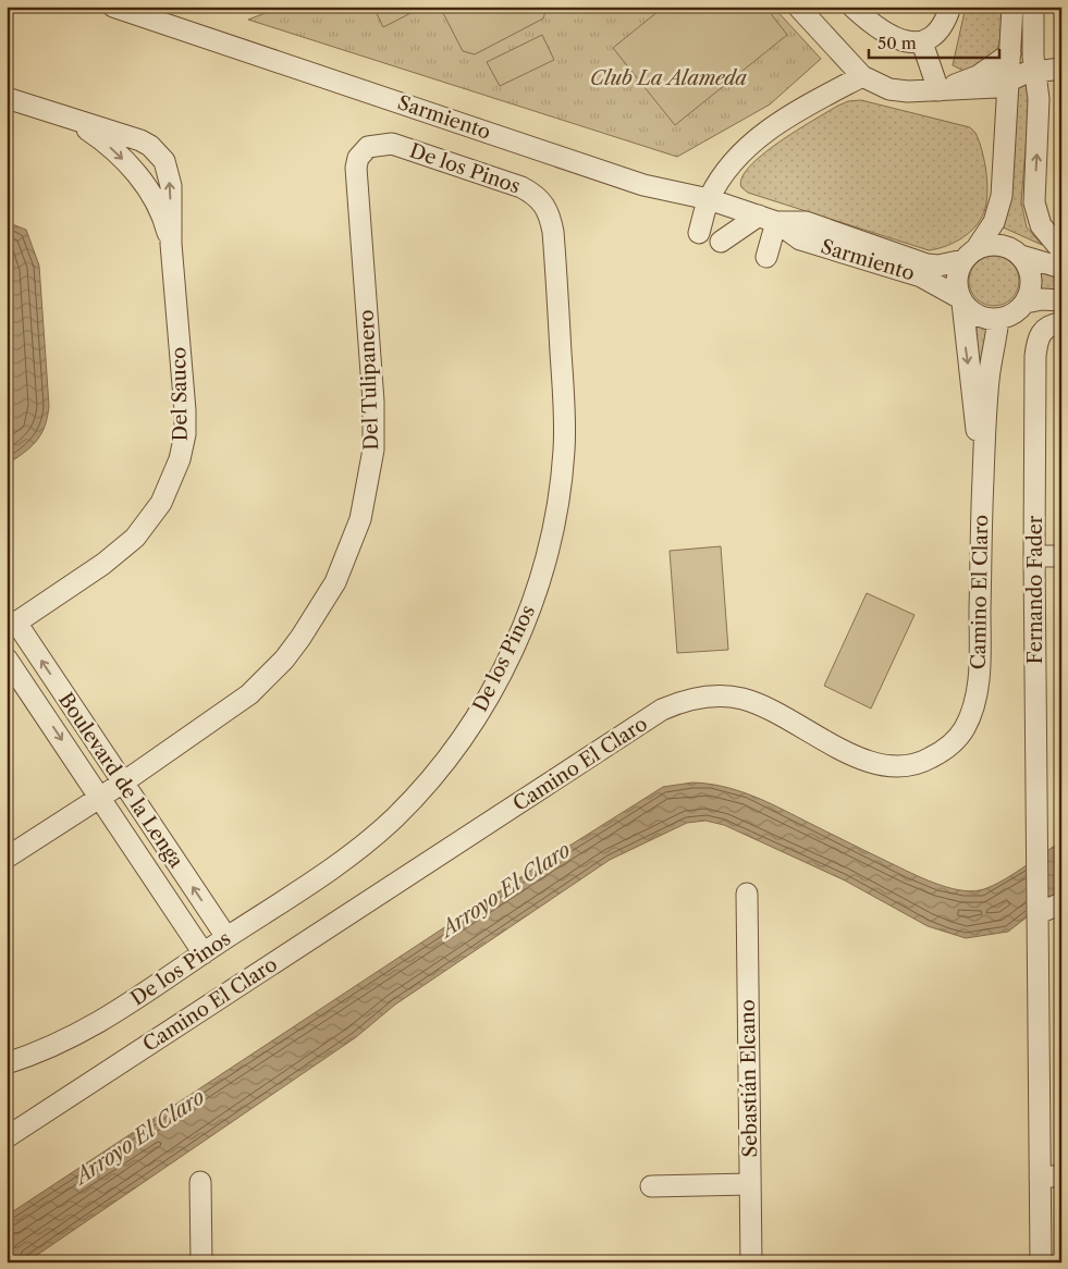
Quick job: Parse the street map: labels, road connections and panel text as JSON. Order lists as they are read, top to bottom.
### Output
{
  "streets": {
    "street": [
      "Sarmiento",
      "De los Pinos",
      "Del Tulipanero",
      "Del Sauco",
      "Fernando Fader",
      "Camino El Claro",
      "Boulevard de la Lenga",
      "Sebastián Elcano"
    ]
  },
  "crossings": [
    ["Sarmiento", "Camino El Claro"],
    ["De los Pinos", "Del Tulipanero"],
    ["De los Pinos", "Boulevard de la Lenga"],
    ["Del Tulipanero", "Boulevard de la Lenga"],
    ["Del Sauco", "Boulevard de la Lenga"]
  ],
  "water": ["Arroyo El Claro"],
  "parks": ["Club La Alameda"],
  "scale_bar": "50 m"
}
